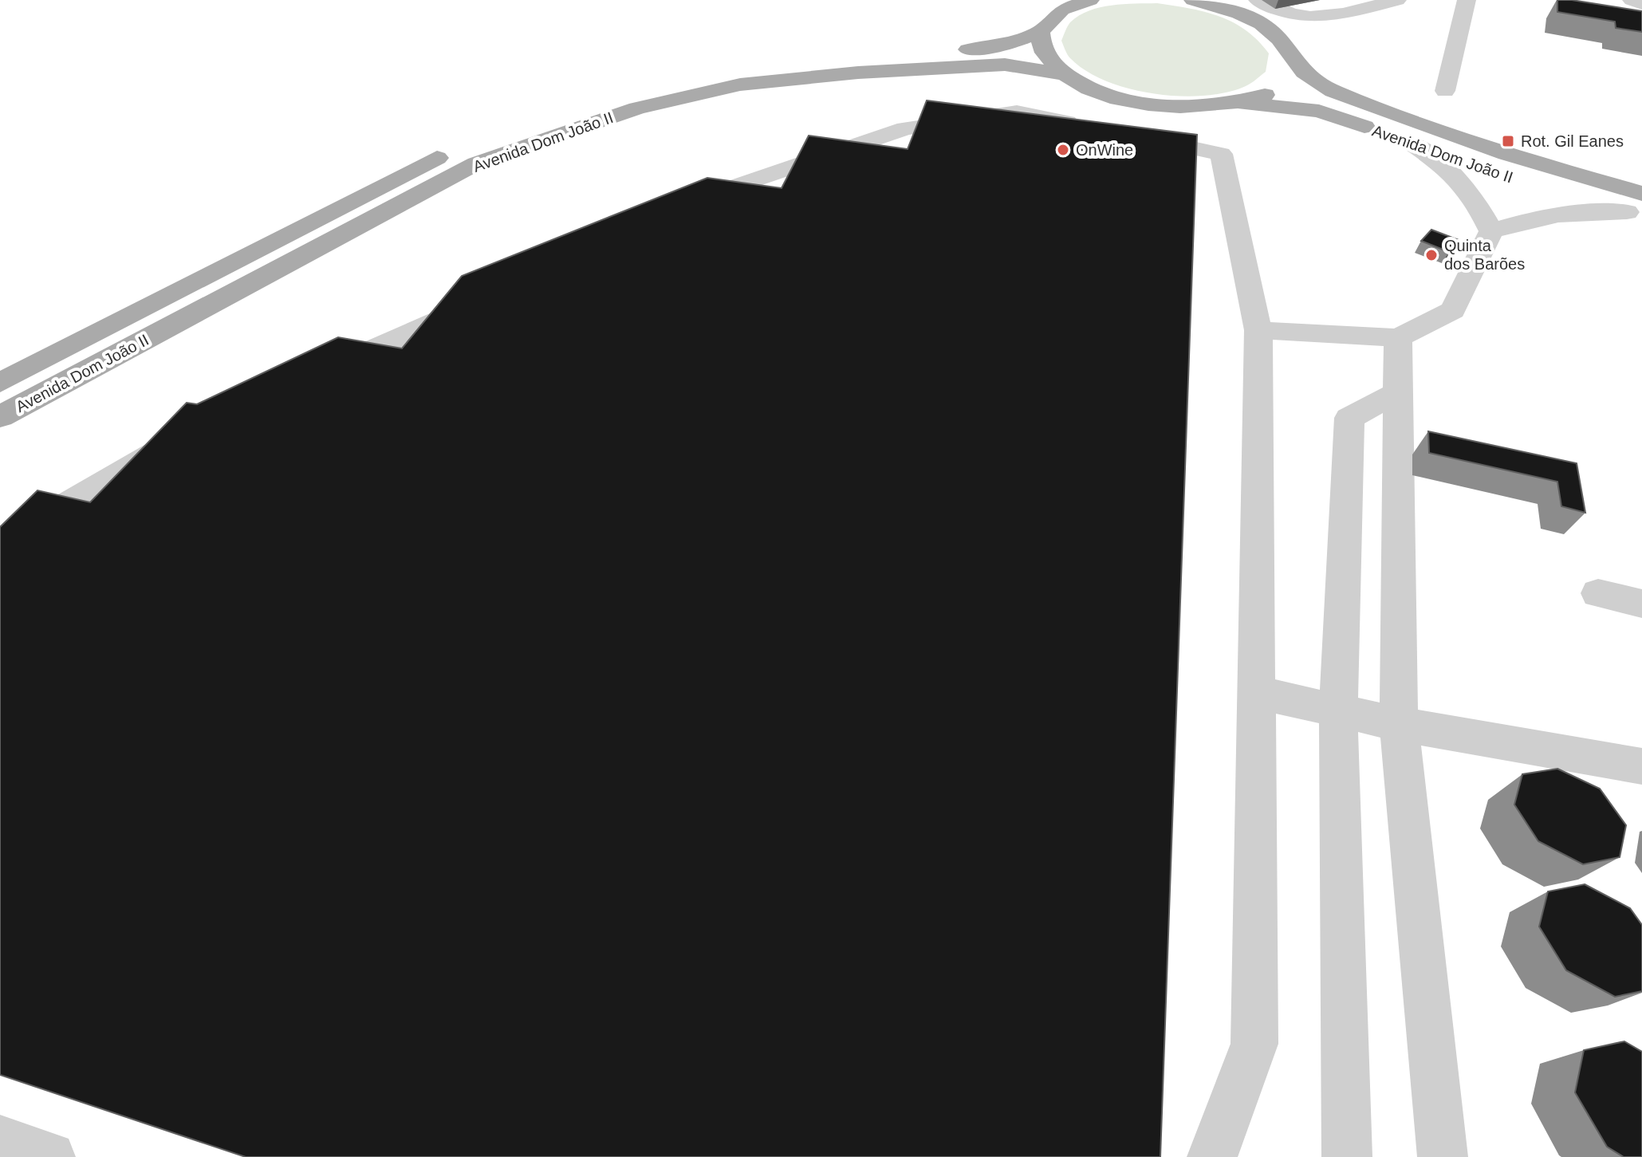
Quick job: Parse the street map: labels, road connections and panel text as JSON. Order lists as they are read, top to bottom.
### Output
{
  "streets": {
    "main road": ["Avenida Dom João II"]
  },
  "places": {
    "transit": ["Rot. Gil Eanes"],
    "other": ["OnWine", "Quinta dos Barões"]
  }
}
